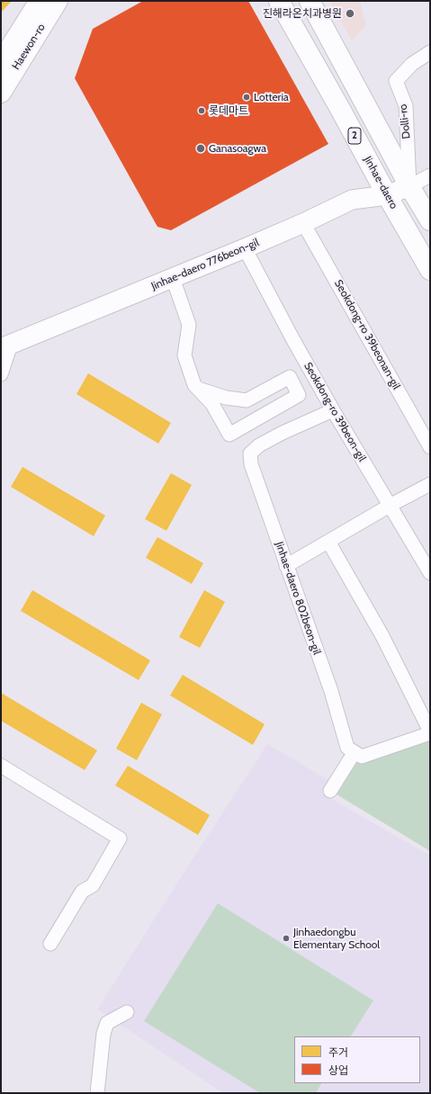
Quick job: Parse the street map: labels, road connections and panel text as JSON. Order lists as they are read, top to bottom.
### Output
{
  "streets": {
    "main road": [
      "Haewon-ro",
      "2",
      "Jinhae-daero",
      "Jinhae-daero 776beon-gil"
    ],
    "street": [
      "Dolli-ro",
      "Seokdong-ro 39beonan-gil",
      "Seokdong-ro 39beon-gil",
      "Jinhae-daero 802beon-gil"
    ]
  },
  "crossings": [
    ["Dolli-ro", "2"],
    ["Dolli-ro", "Jinhae-daero 776beon-gil"],
    ["2", "Jinhae-daero 776beon-gil"],
    ["Jinhae-daero", "Jinhae-daero 776beon-gil"],
    ["Jinhae-daero 776beon-gil", "Seokdong-ro 39beonan-gil"],
    ["Jinhae-daero 776beon-gil", "Seokdong-ro 39beon-gil"],
    ["Seokdong-ro 39beon-gil", "Jinhae-daero 802beon-gil"]
  ],
  "places": [
    "진해라온치과병원",
    "Lotteria",
    "롯데마트",
    "Ganasoagwa",
    "Jinhaedongbu Elementary School"
  ],
  "legend": ["주거", "상업"]
}
